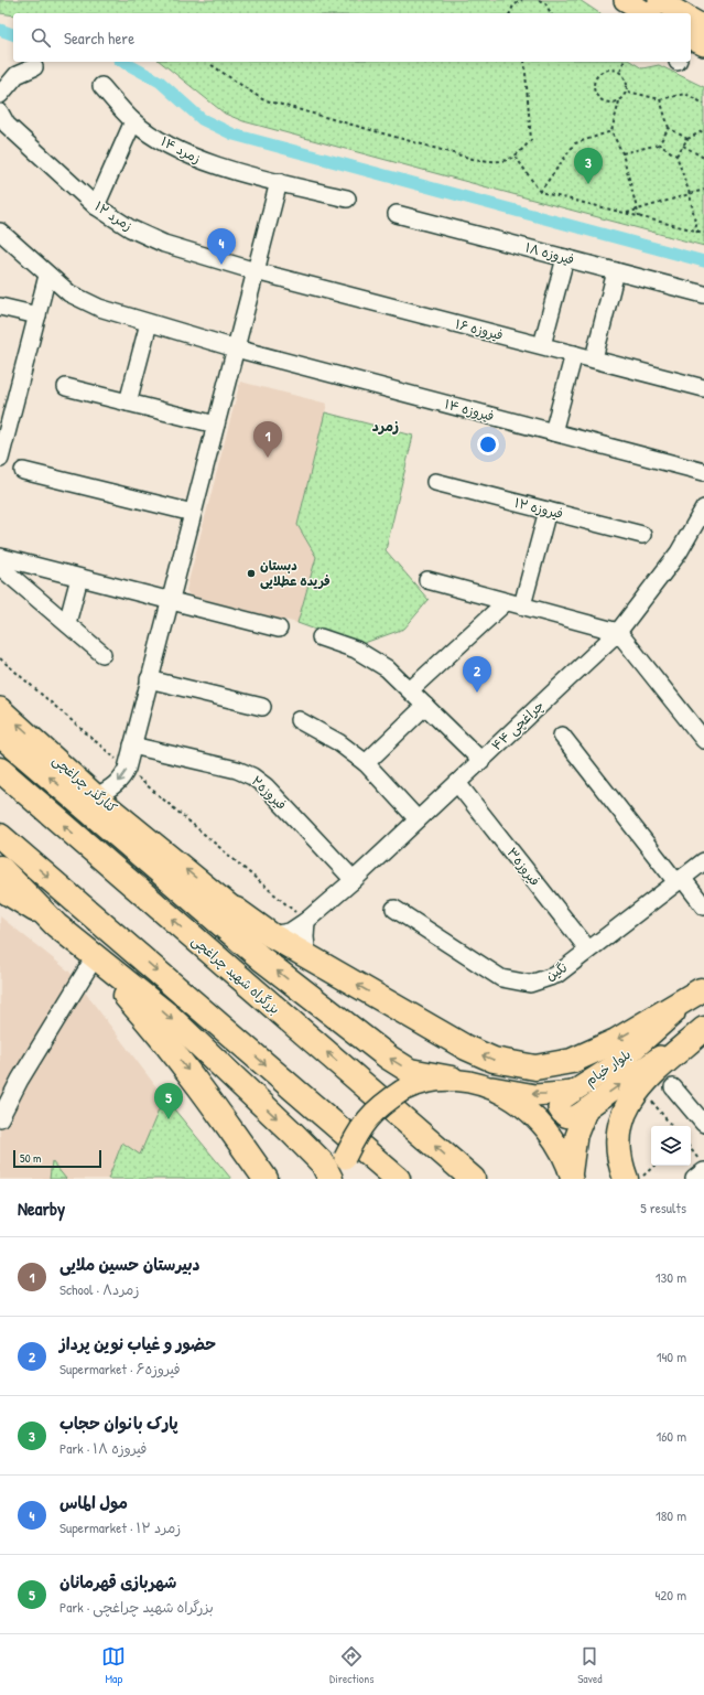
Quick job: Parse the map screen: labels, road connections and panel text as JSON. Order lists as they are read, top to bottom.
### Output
{
  "streets": {
    "highway": ["بزرگراه شهید چراغچی"],
    "main road": ["کنارگذر چراغچی", "بلوار خیام"],
    "street": [
      "زمرد ۱۴",
      "زمرد ۱۲",
      "فیروزه ۱۸",
      "فیروزه ۱۶",
      "فیروزه ۱۴",
      "فیروزه ۱۲",
      "چراغچی ۴۴",
      "فیروزه۲",
      "فیروزه۳",
      "نگین"
    ]
  },
  "crossings": [
    ["زمرد ۱۲", "فیروزه ۱۶"],
    ["چراغچی ۴۴", "فیروزه۲"],
    ["چراغچی ۴۴", "فیروزه۳"],
    ["فیروزه۳", "نگین"]
  ],
  "one_way": ["کنارگذر چراغچی"],
  "districts": ["زمرد"],
  "places": ["دبستان فریده عطلایی"],
  "scale_bar": "50 m",
  "page": {
    "search": "Search here",
    "pins": [
      "3",
      "4",
      "1",
      "2",
      "5"
    ],
    "scale": "50 m",
    "heading": ["Nearby", "5 results"],
    "list": [
      {
        "mark": "1",
        "name": "دبیرستان حسین ملایی",
        "note": "School · زمرد۸",
        "value": "130 m"
      },
      {
        "mark": "2",
        "name": "حضور و غیاب نوین پرداز",
        "note": "Supermarket · فیروزه۶",
        "value": "140 m"
      },
      {
        "mark": "3",
        "name": "پارک بانوان حجاب",
        "note": "Park · فیروزه ۱۸",
        "value": "160 m"
      },
      {
        "mark": "4",
        "name": "مول الماس",
        "note": "Supermarket · زمرد ۱۲",
        "value": "180 m"
      },
      {
        "mark": "5",
        "name": "شهربازی قهرمانان",
        "note": "Park · بزرگراه شهید چراغچی",
        "value": "420 m"
      }
    ],
    "nav": ["Map", "Directions", "Saved"]
  }
}
